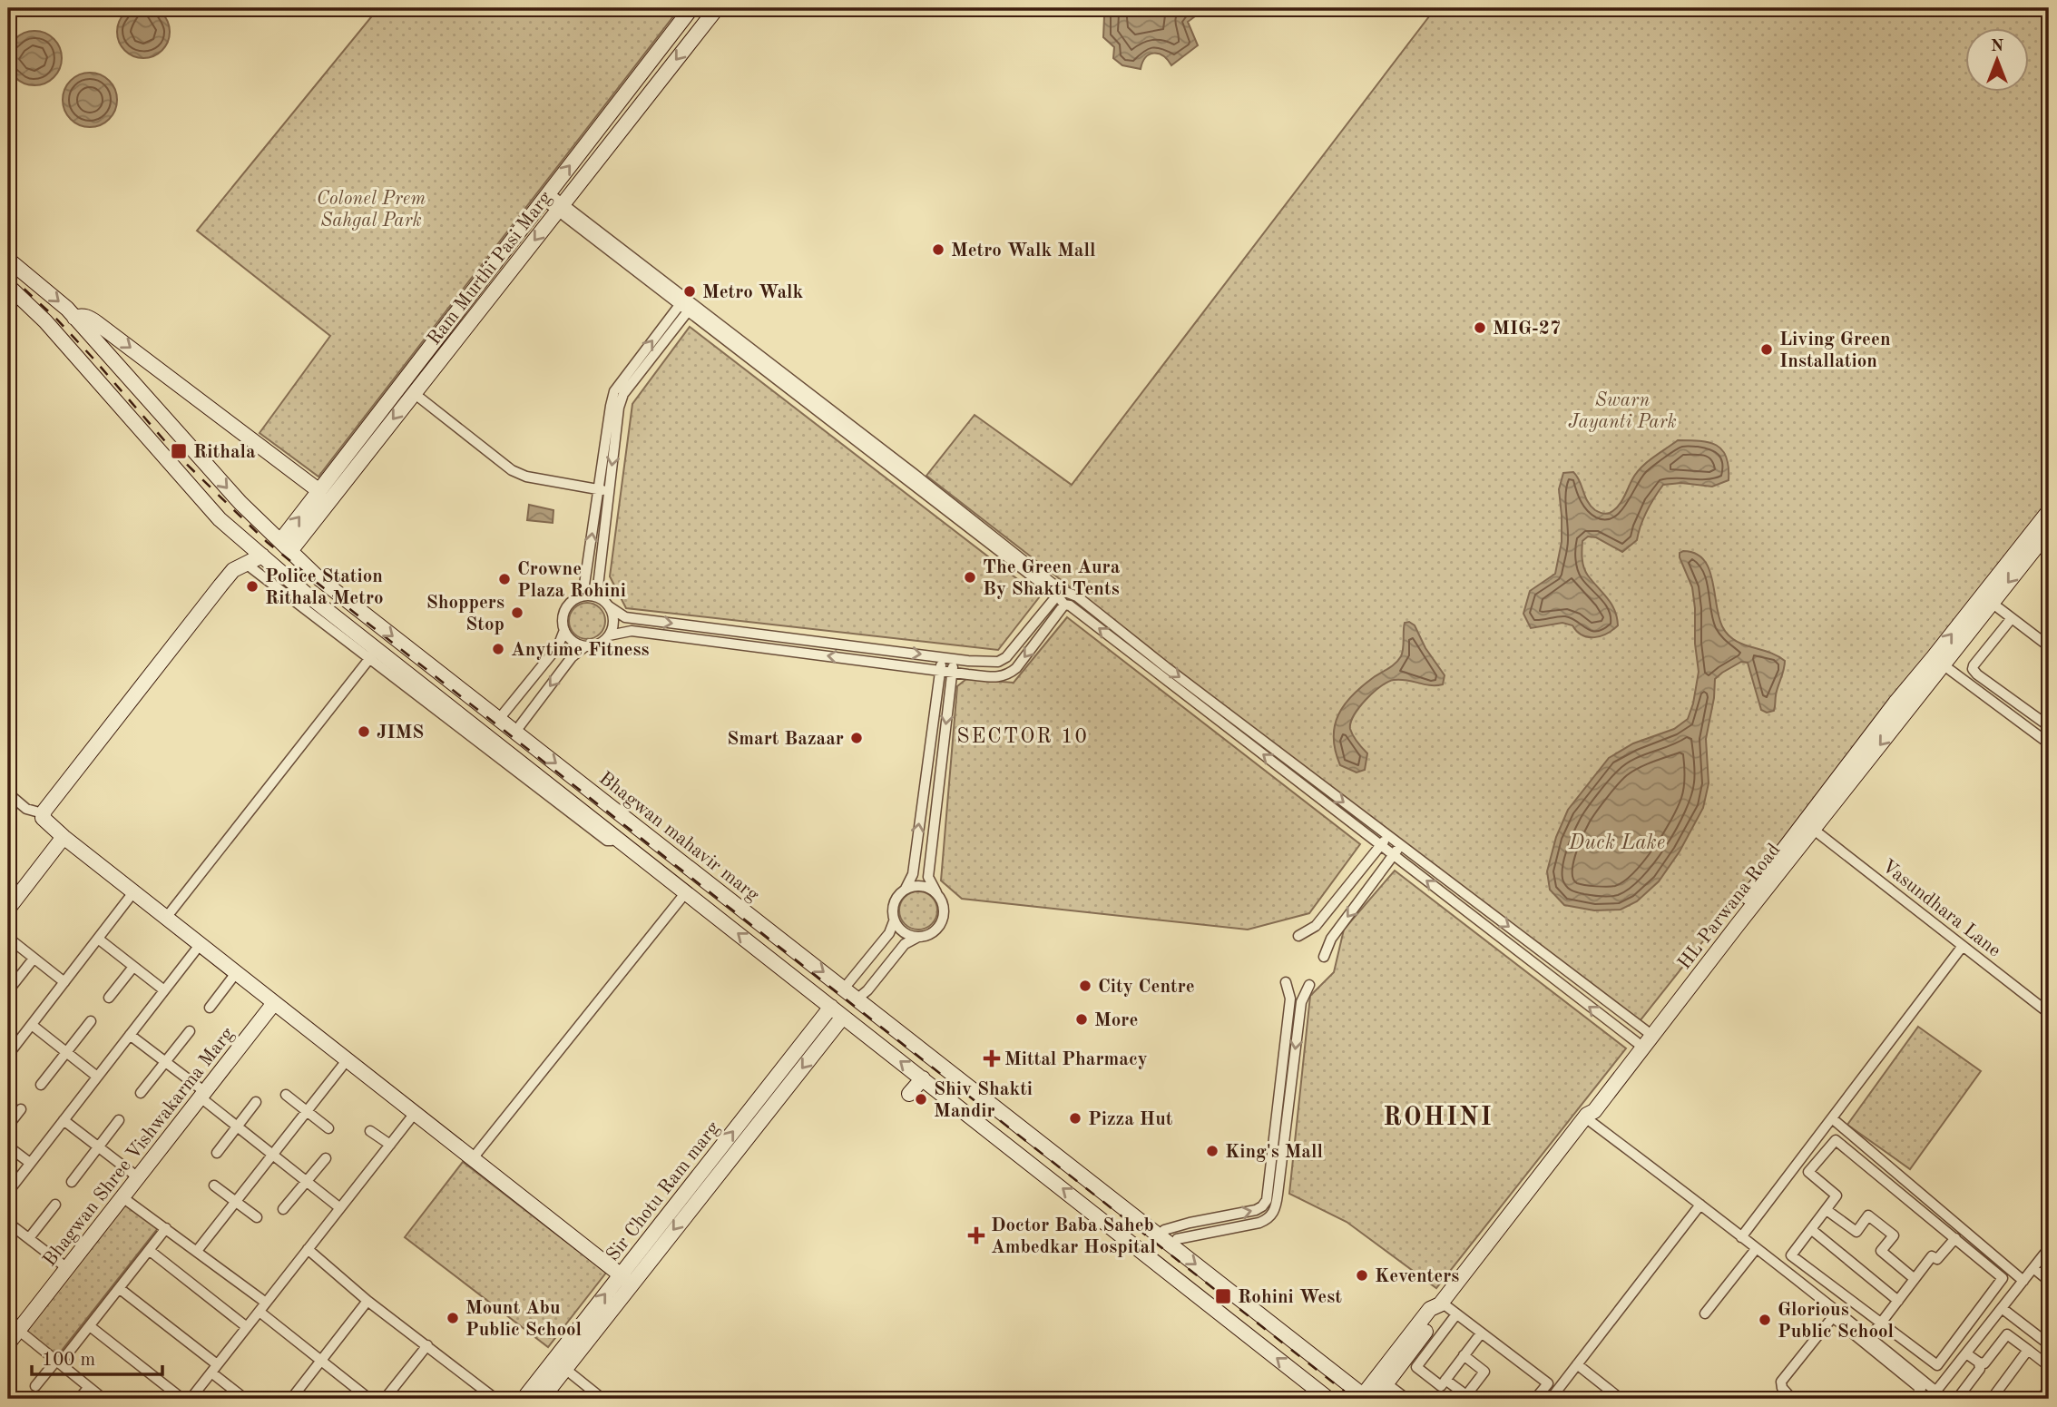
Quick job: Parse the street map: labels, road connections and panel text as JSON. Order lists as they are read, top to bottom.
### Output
{
  "streets": {
    "street": [
      "Ram Murthi Pasi Marg",
      "Bhagwan mahavir marg",
      "HL Parwana Road",
      "Vasundhara Lane",
      "Bhagwan Shree Vishwakarma Marg",
      "Sir Chotu Ram marg"
    ]
  },
  "crossings": [
    ["Ram Murthi Pasi Marg", "Bhagwan mahavir marg"],
    ["Bhagwan mahavir marg", "HL Parwana Road"],
    ["HL Parwana Road", "Vasundhara Lane"]
  ],
  "districts": ["SECTOR 10", "ROHINI"],
  "water": ["Duck Lake"],
  "parks": ["Colonel Prem Sahgal Park", "Swarn Jayanti Park"],
  "places": {
    "other": [
      "Metro Walk Mall",
      "Metro Walk",
      "MIG-27",
      "Living Green Installation",
      "The Green Aura By Shakti Tents",
      "Crowne Plaza Rohini",
      "Police Station Rithala Metro",
      "Shoppers Stop",
      "Anytime Fitness",
      "JIMS",
      "Smart Bazaar",
      "City Centre",
      "More",
      "Shiv Shakti Mandir",
      "Pizza Hut",
      "King's Mall",
      "Keventers",
      "Mount Abu Public School",
      "Glorious Public School"
    ],
    "transit": ["Rithala", "Rohini West"],
    "health": ["Mittal Pharmacy", "Doctor Baba Saheb Ambedkar Hospital"]
  },
  "scale_bar": "100 m",
  "north": "top"
}
